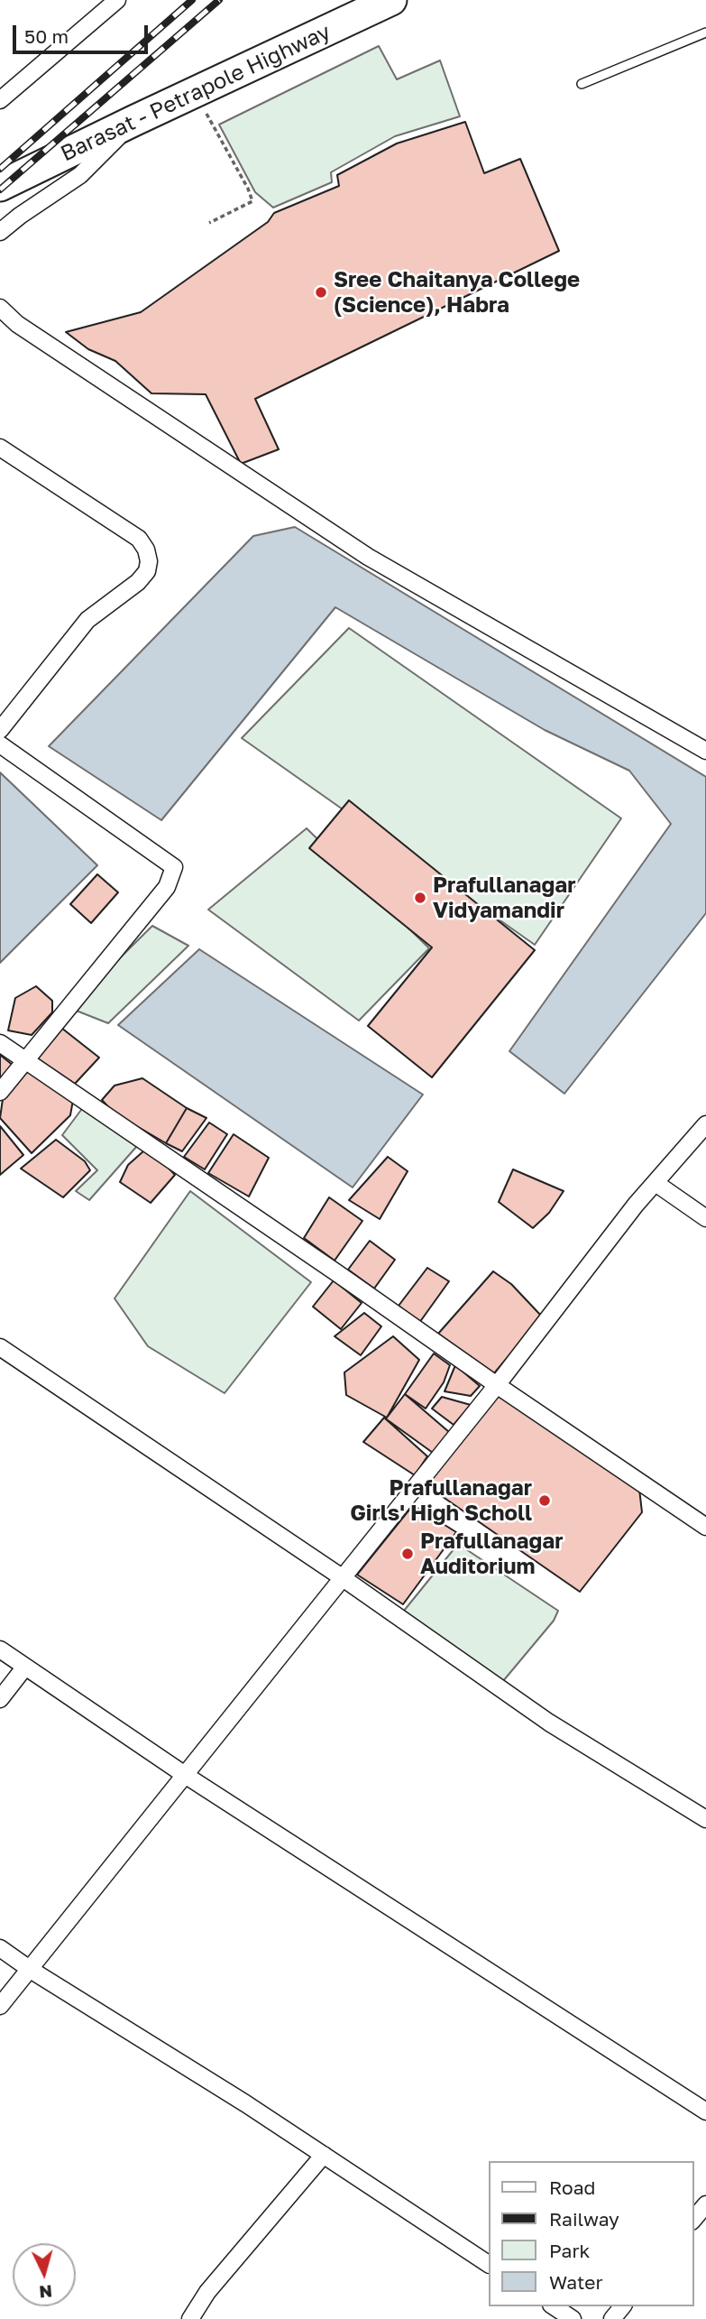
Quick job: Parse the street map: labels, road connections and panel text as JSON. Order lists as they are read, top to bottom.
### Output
{
  "streets": {
    "highway": ["Barasat - Petrapole Highway"]
  },
  "places": [
    "Sree Chaitanya College (Science), Habra",
    "Prafullanagar Vidyamandir",
    "Prafullanagar Girls' High Scholl",
    "Prafullanagar Auditorium"
  ],
  "legend": [
    "Road",
    "Railway",
    "Park",
    "Water"
  ],
  "scale_bar": "50 m",
  "north": "bottom"
}
